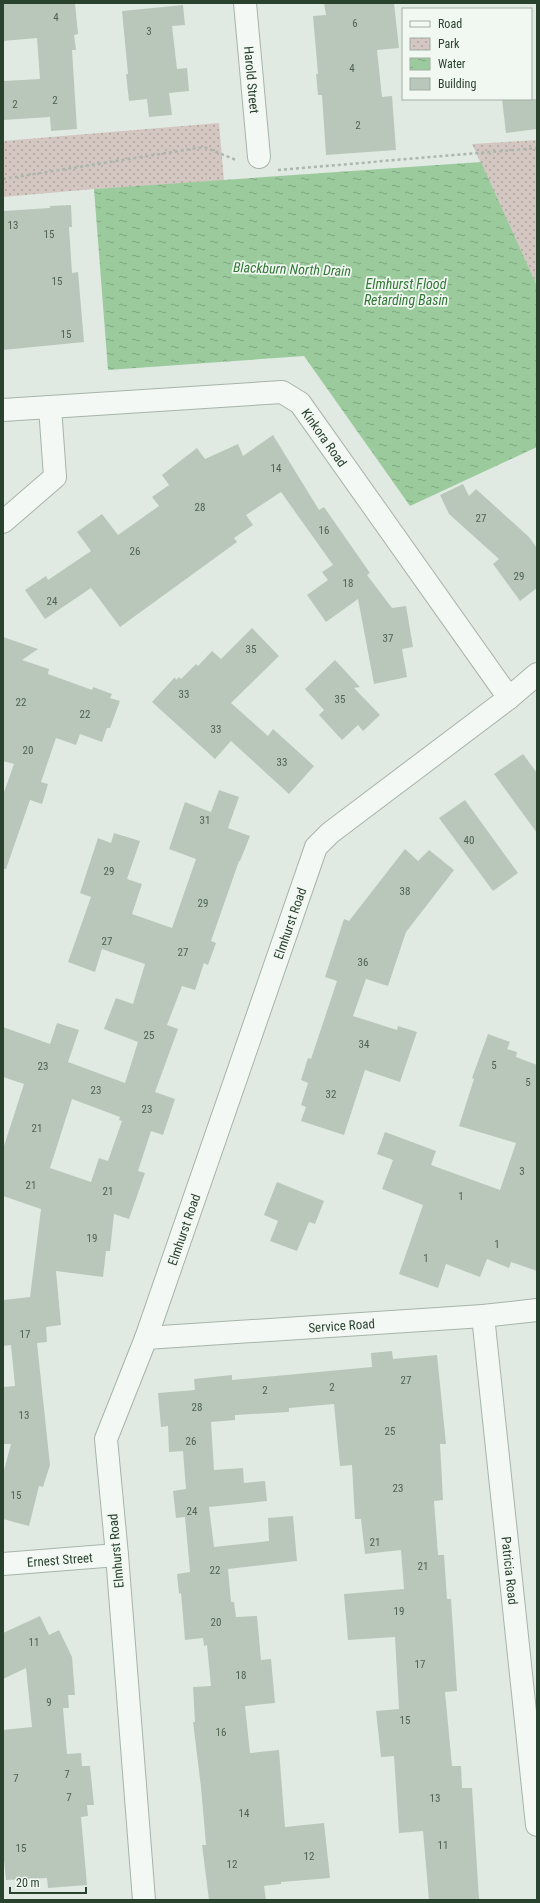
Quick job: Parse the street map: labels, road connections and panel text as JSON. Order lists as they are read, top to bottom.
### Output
{
  "streets": {
    "street": [
      "Harold Street",
      "Kinkora Road",
      "Elmhurst Road",
      "Service Road",
      "Ernest Street",
      "Patricia Road"
    ]
  },
  "crossings": [
    ["Kinkora Road", "Elmhurst Road"],
    ["Elmhurst Road", "Service Road"],
    ["Elmhurst Road", "Ernest Street"],
    ["Service Road", "Patricia Road"]
  ],
  "water": ["Blackburn North Drain", "Elmhurst Flood Retarding Basin"],
  "house_numbers": [
    "4",
    "6",
    "3",
    "4",
    "2",
    "2",
    "2",
    "13",
    "15",
    "15",
    "15",
    "14",
    "28",
    "27",
    "16",
    "26",
    "29",
    "18",
    "24",
    "37",
    "35",
    "33",
    "35",
    "22",
    "22",
    "33",
    "20",
    "33",
    "31",
    "40",
    "29",
    "38",
    "29",
    "27",
    "27",
    "36",
    "25",
    "34",
    "5",
    "23",
    "5",
    "23",
    "32",
    "23",
    "21",
    "3",
    "21",
    "21",
    "1",
    "19",
    "1",
    "1",
    "17",
    "27",
    "2",
    "2",
    "28",
    "13",
    "25",
    "26",
    "23",
    "15",
    "24",
    "21",
    "21",
    "22",
    "19",
    "20",
    "11",
    "17",
    "18",
    "9",
    "15",
    "16",
    "7",
    "7",
    "7",
    "13",
    "14",
    "11",
    "15",
    "12",
    "12"
  ],
  "legend": [
    "Road",
    "Park",
    "Water",
    "Building"
  ],
  "scale_bar": "20 m"
}
